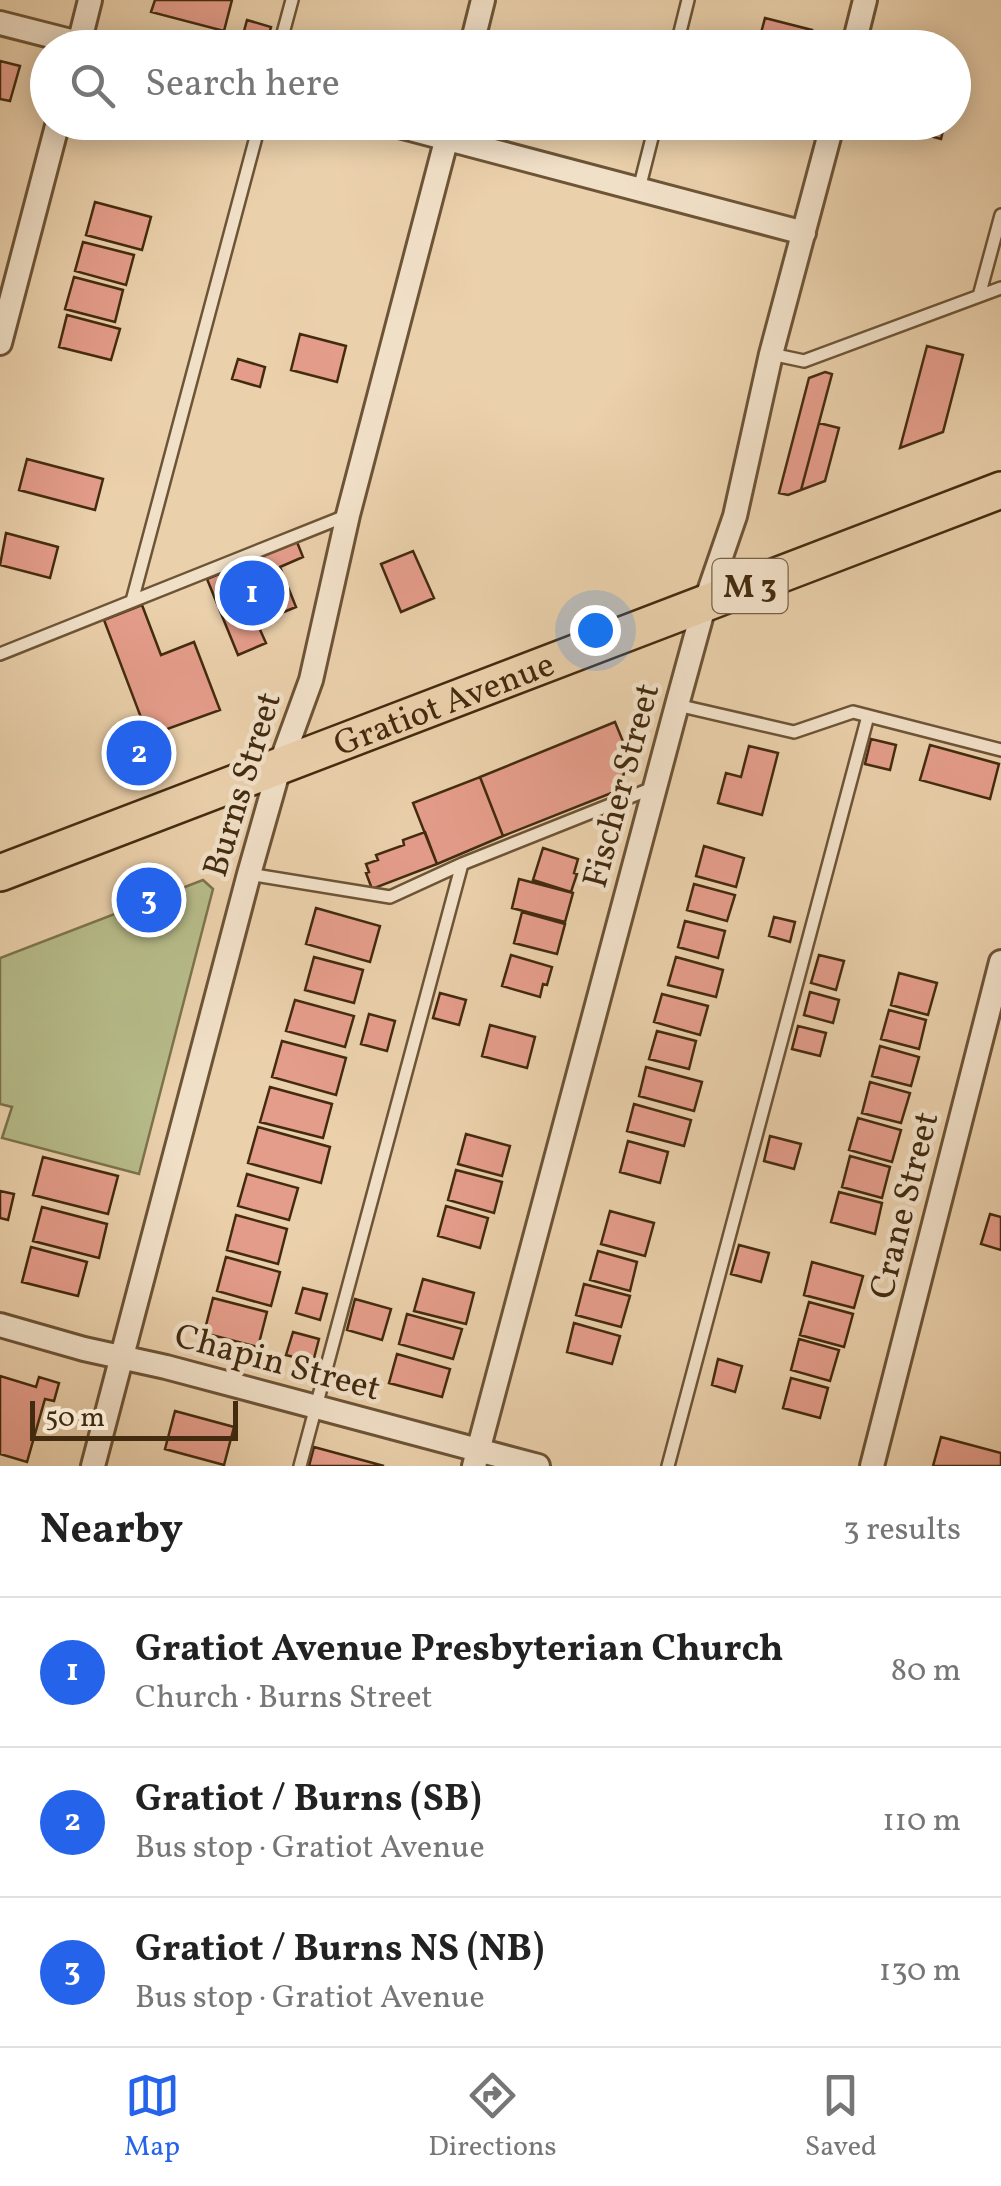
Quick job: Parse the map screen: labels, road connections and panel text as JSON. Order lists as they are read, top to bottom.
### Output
{
  "streets": {
    "main road": ["M 3", "Gratiot Avenue"],
    "street": [
      "Burns Street",
      "Fischer Street",
      "Crane Street",
      "Chapin Street"
    ]
  },
  "crossings": [
    ["Gratiot Avenue", "Burns Street"],
    ["Gratiot Avenue", "Fischer Street"],
    ["Burns Street", "Chapin Street"],
    ["Fischer Street", "Chapin Street"]
  ],
  "scale_bar": "50 m",
  "page": {
    "search": "Search here",
    "pins": ["1", "2", "3"],
    "scale": "50 m",
    "heading": ["Nearby", "3 results"],
    "list": [
      {
        "mark": "1",
        "name": "Gratiot Avenue Presbyterian Church",
        "note": "Church · Burns Street",
        "value": "80 m"
      },
      {
        "mark": "2",
        "name": "Gratiot / Burns (SB)",
        "note": "Bus stop · Gratiot Avenue",
        "value": "110 m"
      },
      {
        "mark": "3",
        "name": "Gratiot / Burns NS (NB)",
        "note": "Bus stop · Gratiot Avenue",
        "value": "130 m"
      }
    ],
    "nav": ["Map", "Directions", "Saved"]
  }
}
